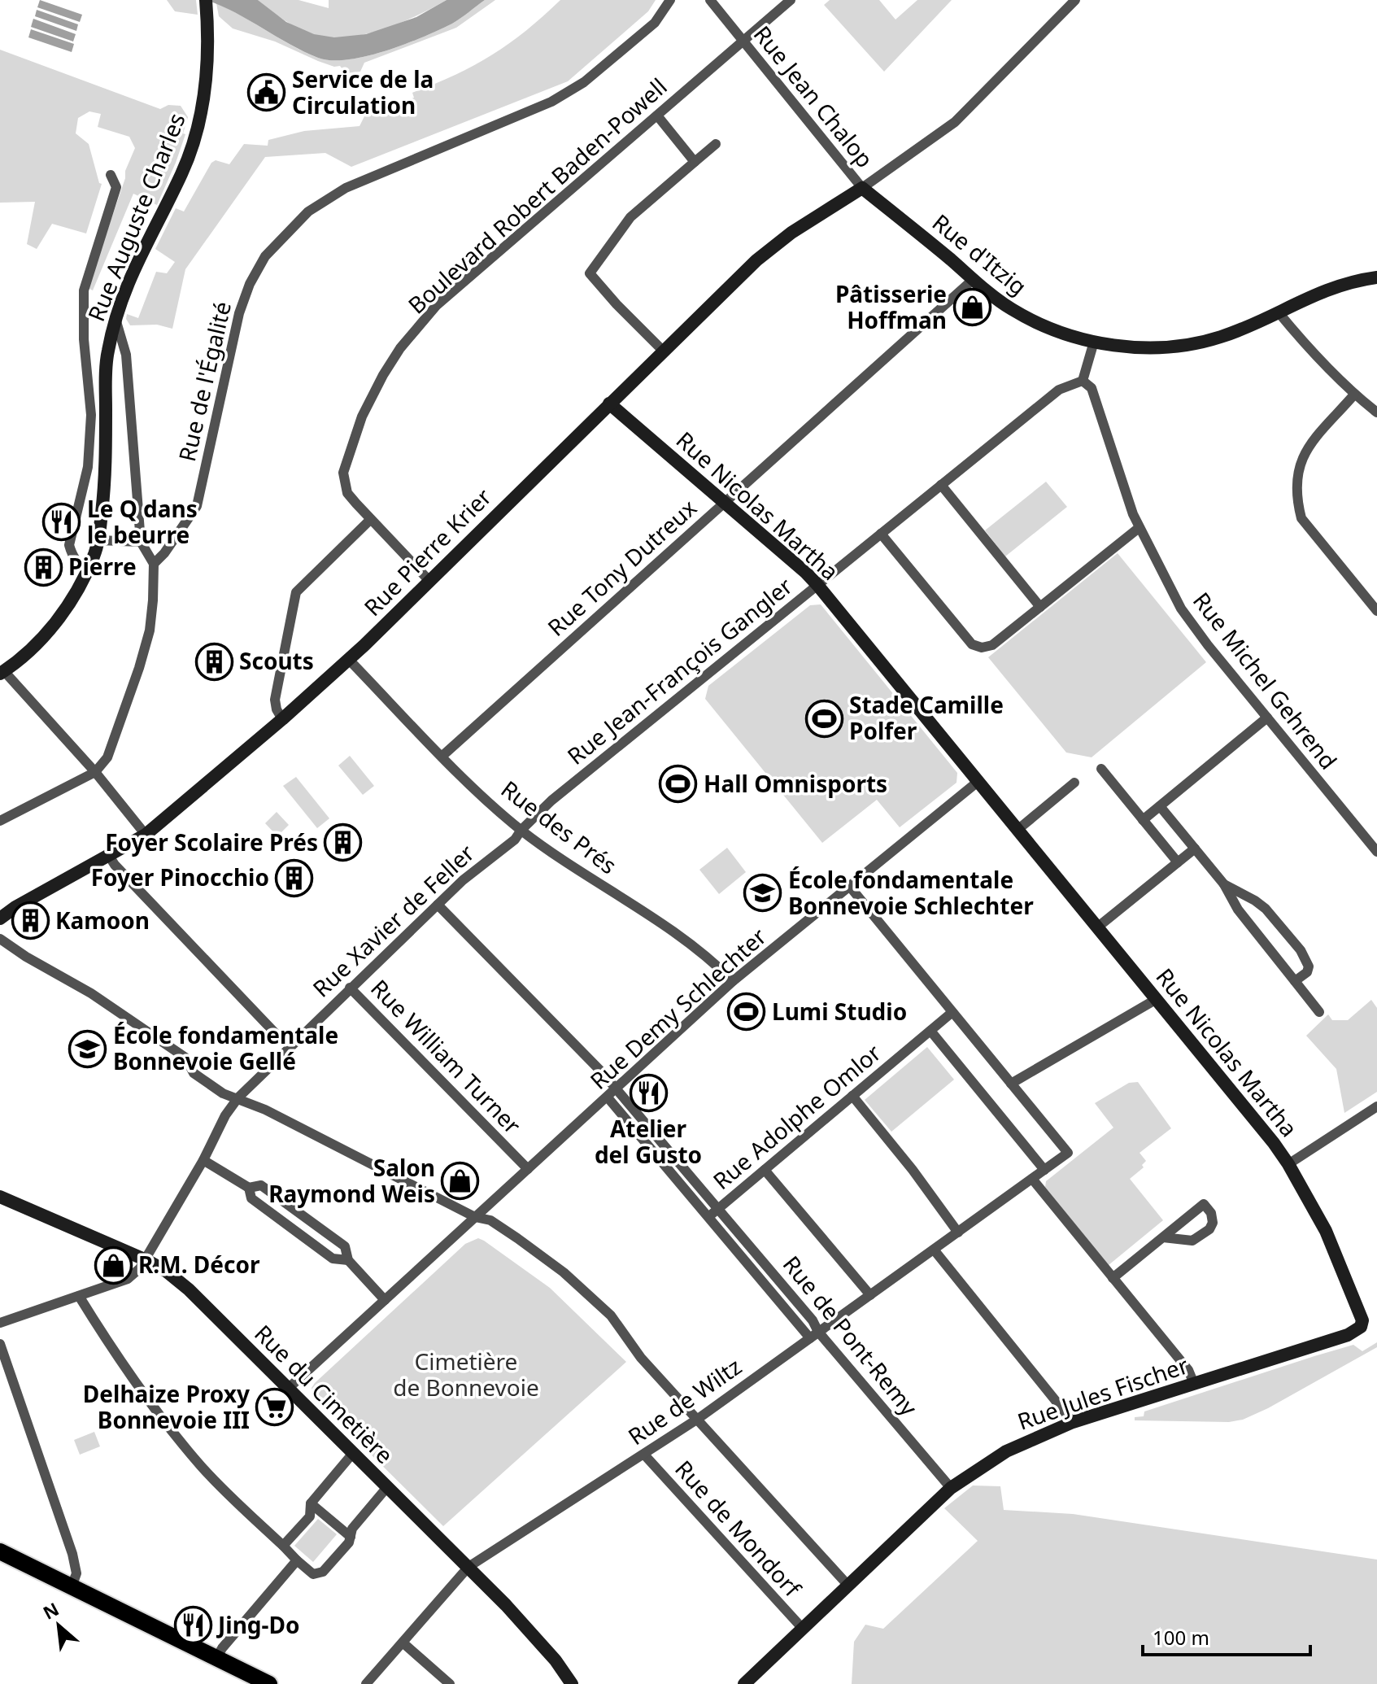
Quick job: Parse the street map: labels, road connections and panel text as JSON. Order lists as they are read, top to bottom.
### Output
{
  "streets": {
    "street": [
      "Rue Jean Chalop",
      "Boulevard Robert Baden-Powell",
      "Rue Auguste Charles",
      "Rue d'Itzig",
      "Rue de l'Égalité",
      "Rue Nicolas Martha",
      "Rue Pierre Krier",
      "Rue Tony Dutreux",
      "Rue Jean-François Gangler",
      "Rue Michel Gehrend",
      "Rue des Prés",
      "Rue Xavier de Feller",
      "Rue Demy Schlechter",
      "Rue William Turner",
      "Rue Adolphe Omlor",
      "Rue de Pont-Remy",
      "Rue Jules Fischer",
      "Rue du Cimetière",
      "Rue de Wiltz",
      "Rue de Mondorf"
    ]
  },
  "crossings": [
    ["Rue Jean Chalop", "Boulevard Robert Baden-Powell"],
    ["Rue Jean Chalop", "Rue d'Itzig"],
    ["Rue Jean Chalop", "Rue Pierre Krier"],
    ["Boulevard Robert Baden-Powell", "Rue Pierre Krier"],
    ["Rue d'Itzig", "Rue Pierre Krier"],
    ["Rue d'Itzig", "Rue Tony Dutreux"],
    ["Rue Nicolas Martha", "Rue Pierre Krier"],
    ["Rue Nicolas Martha", "Rue Tony Dutreux"],
    ["Rue Nicolas Martha", "Rue Jean-François Gangler"],
    ["Rue Nicolas Martha", "Rue Demy Schlechter"],
    ["Rue Nicolas Martha", "Rue Jules Fischer"],
    ["Rue Pierre Krier", "Rue des Prés"],
    ["Rue Tony Dutreux", "Rue des Prés"],
    ["Rue Jean-François Gangler", "Rue Michel Gehrend"],
    ["Rue Jean-François Gangler", "Rue des Prés"],
    ["Rue Jean-François Gangler", "Rue Xavier de Feller"],
    ["Rue des Prés", "Rue Xavier de Feller"],
    ["Rue des Prés", "Rue Demy Schlechter"],
    ["Rue Xavier de Feller", "Rue William Turner"],
    ["Rue Xavier de Feller", "Rue de Pont-Remy"],
    ["Rue Xavier de Feller", "Rue du Cimetière"],
    ["Rue Demy Schlechter", "Rue William Turner"],
    ["Rue Demy Schlechter", "Rue de Pont-Remy"],
    ["Rue Demy Schlechter", "Rue du Cimetière"],
    ["Rue Adolphe Omlor", "Rue de Pont-Remy"],
    ["Rue de Pont-Remy", "Rue Jules Fischer"],
    ["Rue de Pont-Remy", "Rue de Wiltz"],
    ["Rue Jules Fischer", "Rue de Mondorf"],
    ["Rue du Cimetière", "Rue de Wiltz"],
    ["Rue de Wiltz", "Rue de Mondorf"]
  ],
  "parks": ["Cimetière de Bonnevoie"],
  "places": {
    "public building": ["Service de la Circulation"],
    "shop": ["Pâtisserie Hoffman", "Salon Raymond Weis", "R.M. Décor"],
    "restaurant": ["Le Q dans le beurre", "Atelier del Gusto", "Jing-Do"],
    "building": [
      "Pierre",
      "Scouts",
      "Foyer Scolaire Prés",
      "Foyer Pinocchio",
      "Kamoon"
    ],
    "sports": ["Stade Camille Polfer", "Hall Omnisports", "Lumi Studio"],
    "school or university": ["École fondamentale Bonnevoie Schlechter", "École fondamentale Bonnevoie Gellé"],
    "supermarket": ["Delhaize Proxy Bonnevoie III"]
  },
  "scale_bar": "100 m",
  "north": "top left"
}
